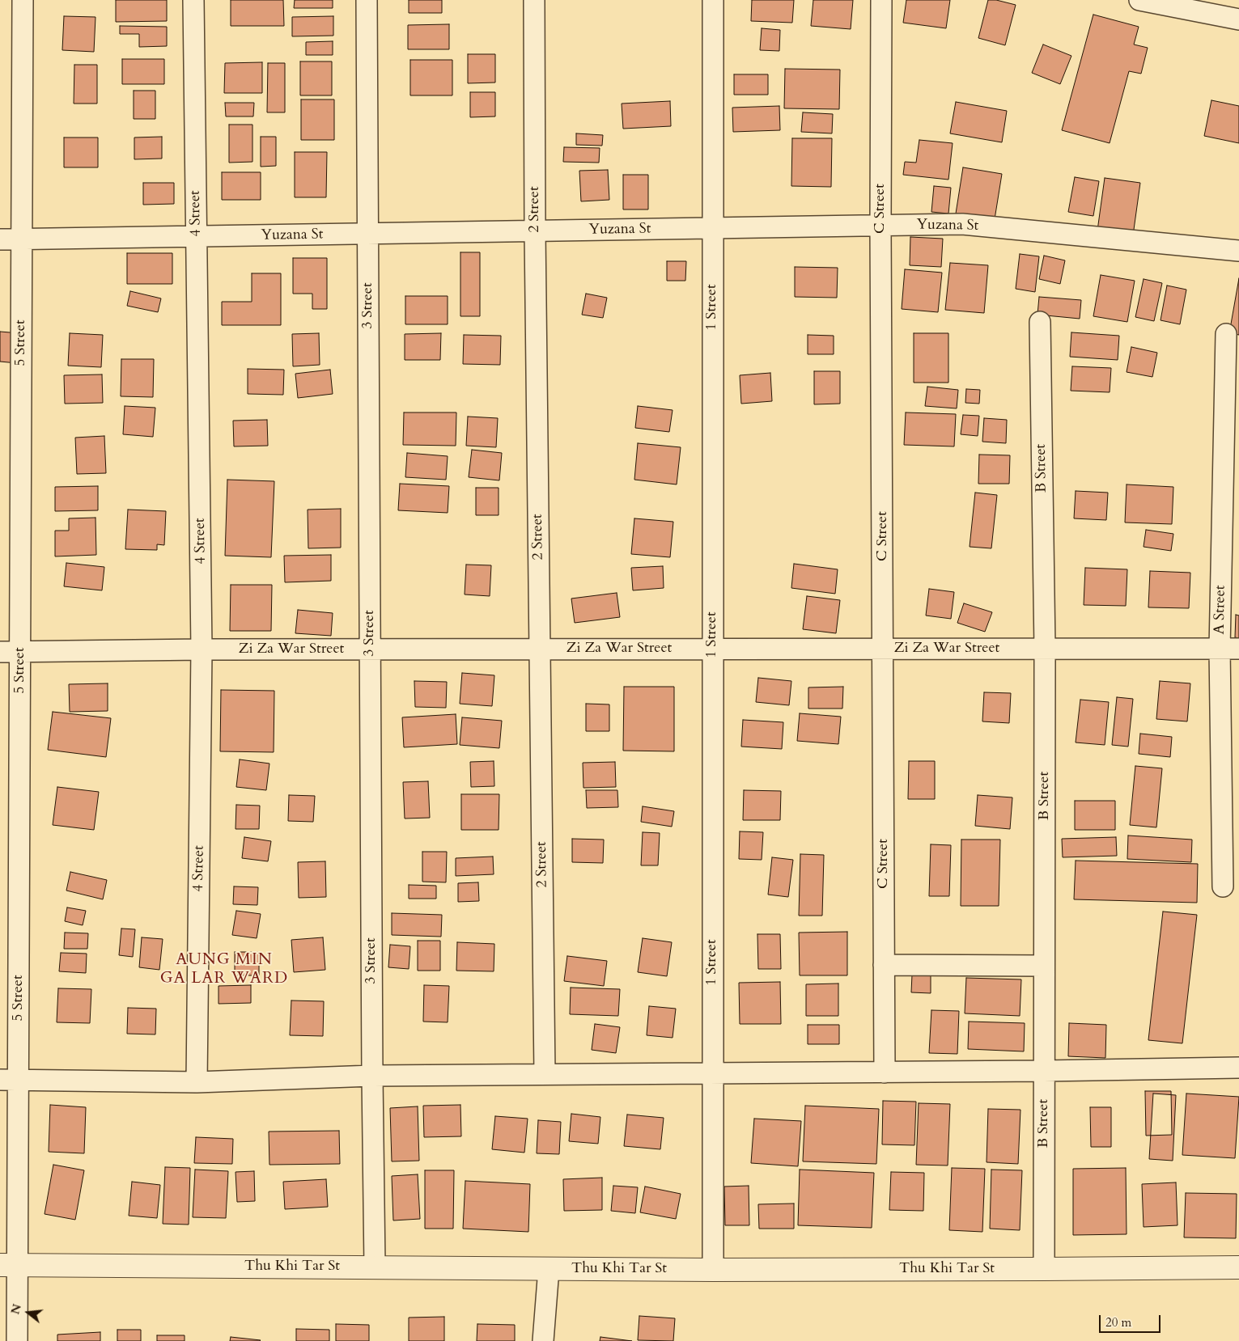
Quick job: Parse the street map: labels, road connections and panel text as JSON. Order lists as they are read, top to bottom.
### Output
{
  "streets": {
    "street": [
      "C Street",
      "2 Street",
      "4 Street",
      "Yuzana St",
      "3 Street",
      "1 Street",
      "5 Street",
      "B Street",
      "A Street",
      "Zi Za War Street",
      "Thu Khi Tar St"
    ]
  },
  "crossings": [
    ["C Street", "Yuzana St"],
    ["C Street", "Zi Za War Street"],
    ["2 Street", "Yuzana St"],
    ["2 Street", "Zi Za War Street"],
    ["4 Street", "Yuzana St"],
    ["4 Street", "Zi Za War Street"],
    ["Yuzana St", "3 Street"],
    ["Yuzana St", "1 Street"],
    ["Yuzana St", "5 Street"],
    ["3 Street", "Zi Za War Street"],
    ["3 Street", "Thu Khi Tar St"],
    ["1 Street", "Zi Za War Street"],
    ["1 Street", "Thu Khi Tar St"],
    ["5 Street", "Zi Za War Street"],
    ["5 Street", "Thu Khi Tar St"],
    ["B Street", "Zi Za War Street"],
    ["B Street", "Thu Khi Tar St"],
    ["A Street", "Zi Za War Street"]
  ],
  "districts": ["AUNG MIN GA LAR WARD"],
  "scale_bar": "20 m",
  "north": "left"
}
